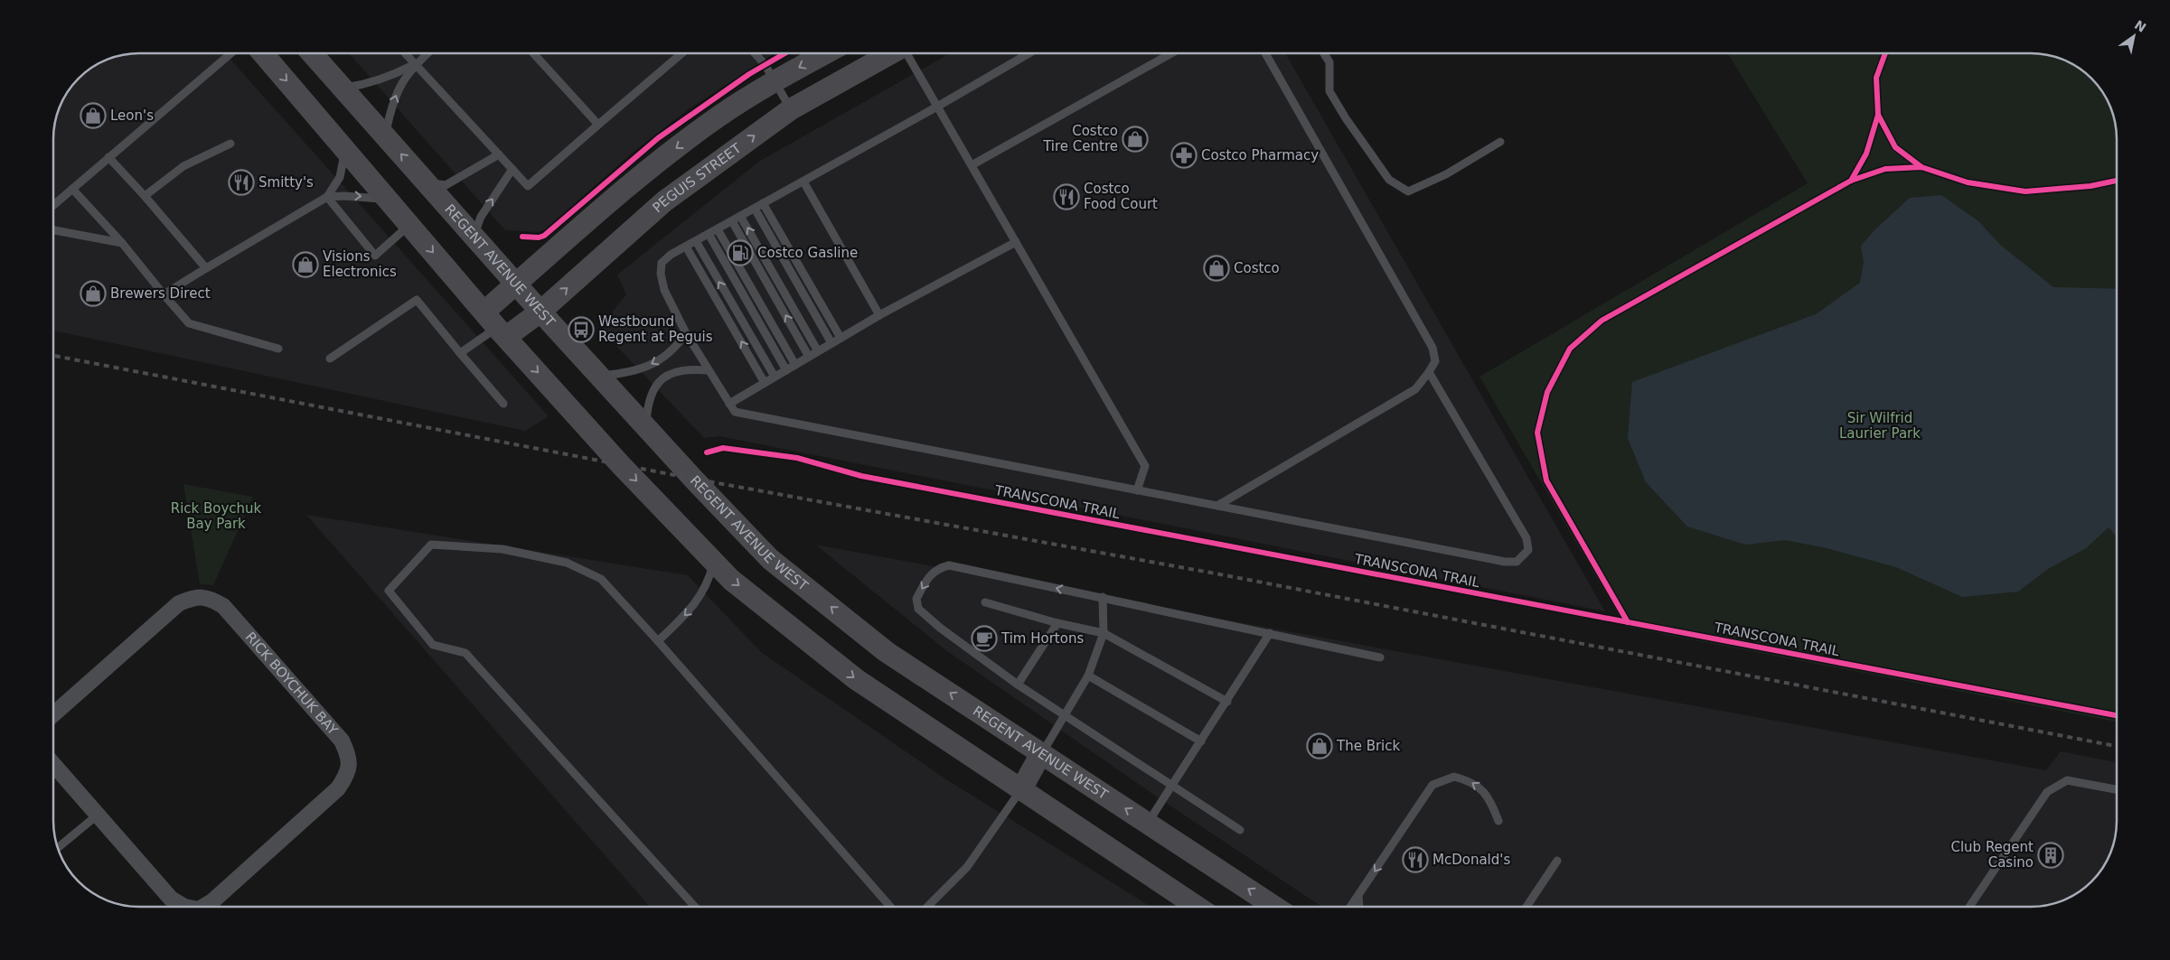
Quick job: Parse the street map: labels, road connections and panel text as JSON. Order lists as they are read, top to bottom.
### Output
{
  "streets": {
    "main road": ["PEGUIS STREET", "REGENT AVENUE WEST"],
    "street": ["RICK BOYCHUK BAY"],
    "cycle path": ["TRANSCONA TRAIL"]
  },
  "crossings": [
    ["PEGUIS STREET", "REGENT AVENUE WEST"]
  ],
  "parks": ["Sir Wilfrid Laurier Park", "Rick Boychuk Bay Park"],
  "places": {
    "shop": [
      "Leon's",
      "Costco Tire Centre",
      "Visions Electronics",
      "Costco",
      "Brewers Direct",
      "The Brick"
    ],
    "pharmacy": ["Costco Pharmacy"],
    "restaurant": ["Smitty's", "Costco Food Court", "McDonald's"],
    "fuel station": ["Costco Gasline"],
    "bus stop": ["Westbound Regent at Peguis"],
    "cafe": ["Tim Hortons"],
    "building": ["Club Regent Casino"]
  },
  "north": "top right"
}
